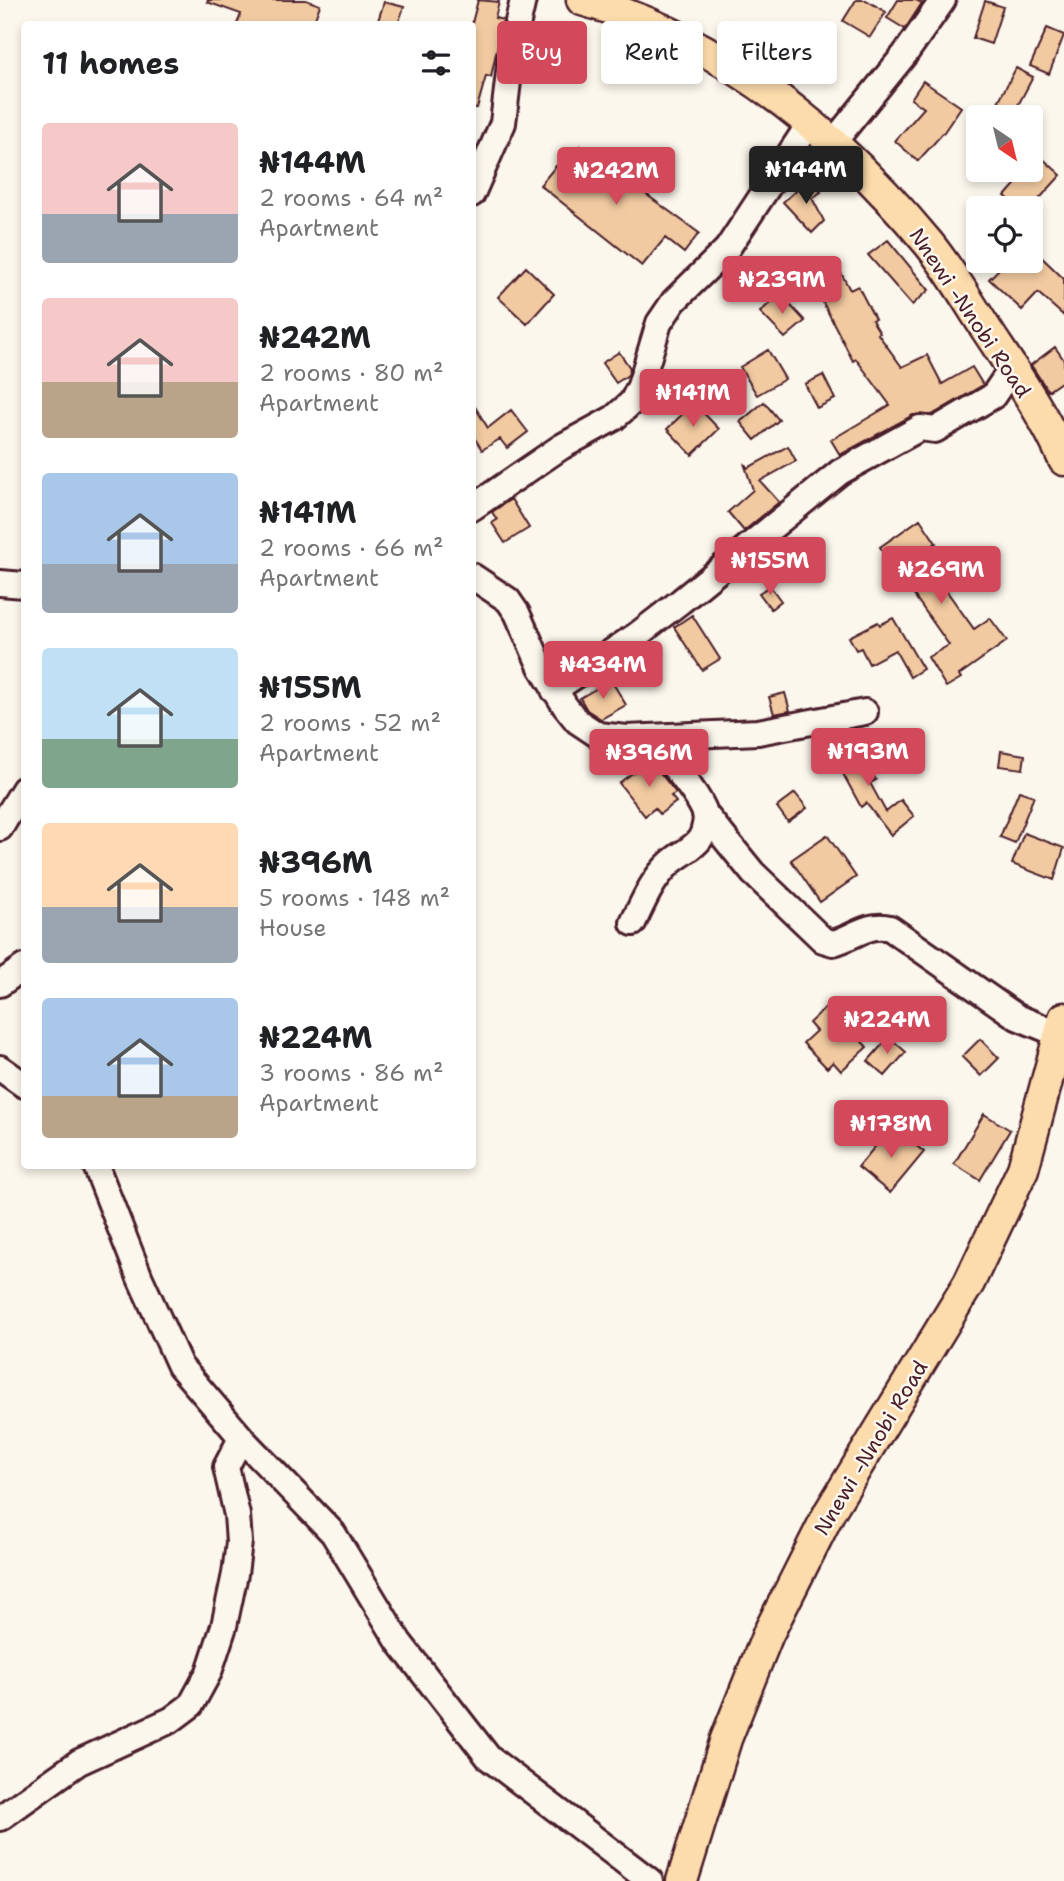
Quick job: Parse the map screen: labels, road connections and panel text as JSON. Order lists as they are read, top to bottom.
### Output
{
  "streets": {
    "main road": ["Nnewi -Nnobi Road"]
  },
  "north": "bottom right",
  "page": {
    "chip": ["Buy", "Rent", "Filters"],
    "heading": "11 homes",
    "list": [
      {
        "name": "₦144M",
        "note": "2 rooms · 64 m² · Apartment"
      },
      {
        "name": "₦242M",
        "note": "2 rooms · 80 m² · Apartment"
      },
      {
        "name": "₦141M",
        "note": "2 rooms · 66 m² · Apartment"
      },
      {
        "name": "₦155M",
        "note": "2 rooms · 52 m² · Apartment"
      },
      {
        "name": "₦396M",
        "note": "5 rooms · 148 m² · House"
      },
      {
        "name": "₦224M",
        "note": "3 rooms · 86 m² · Apartment"
      }
    ],
    "price": [
      "₦144M",
      "₦242M",
      "₦239M",
      "₦141M",
      "₦155M",
      "₦269M",
      "₦434M",
      "₦193M",
      "₦396M",
      "₦224M",
      "₦178M"
    ]
  }
}
